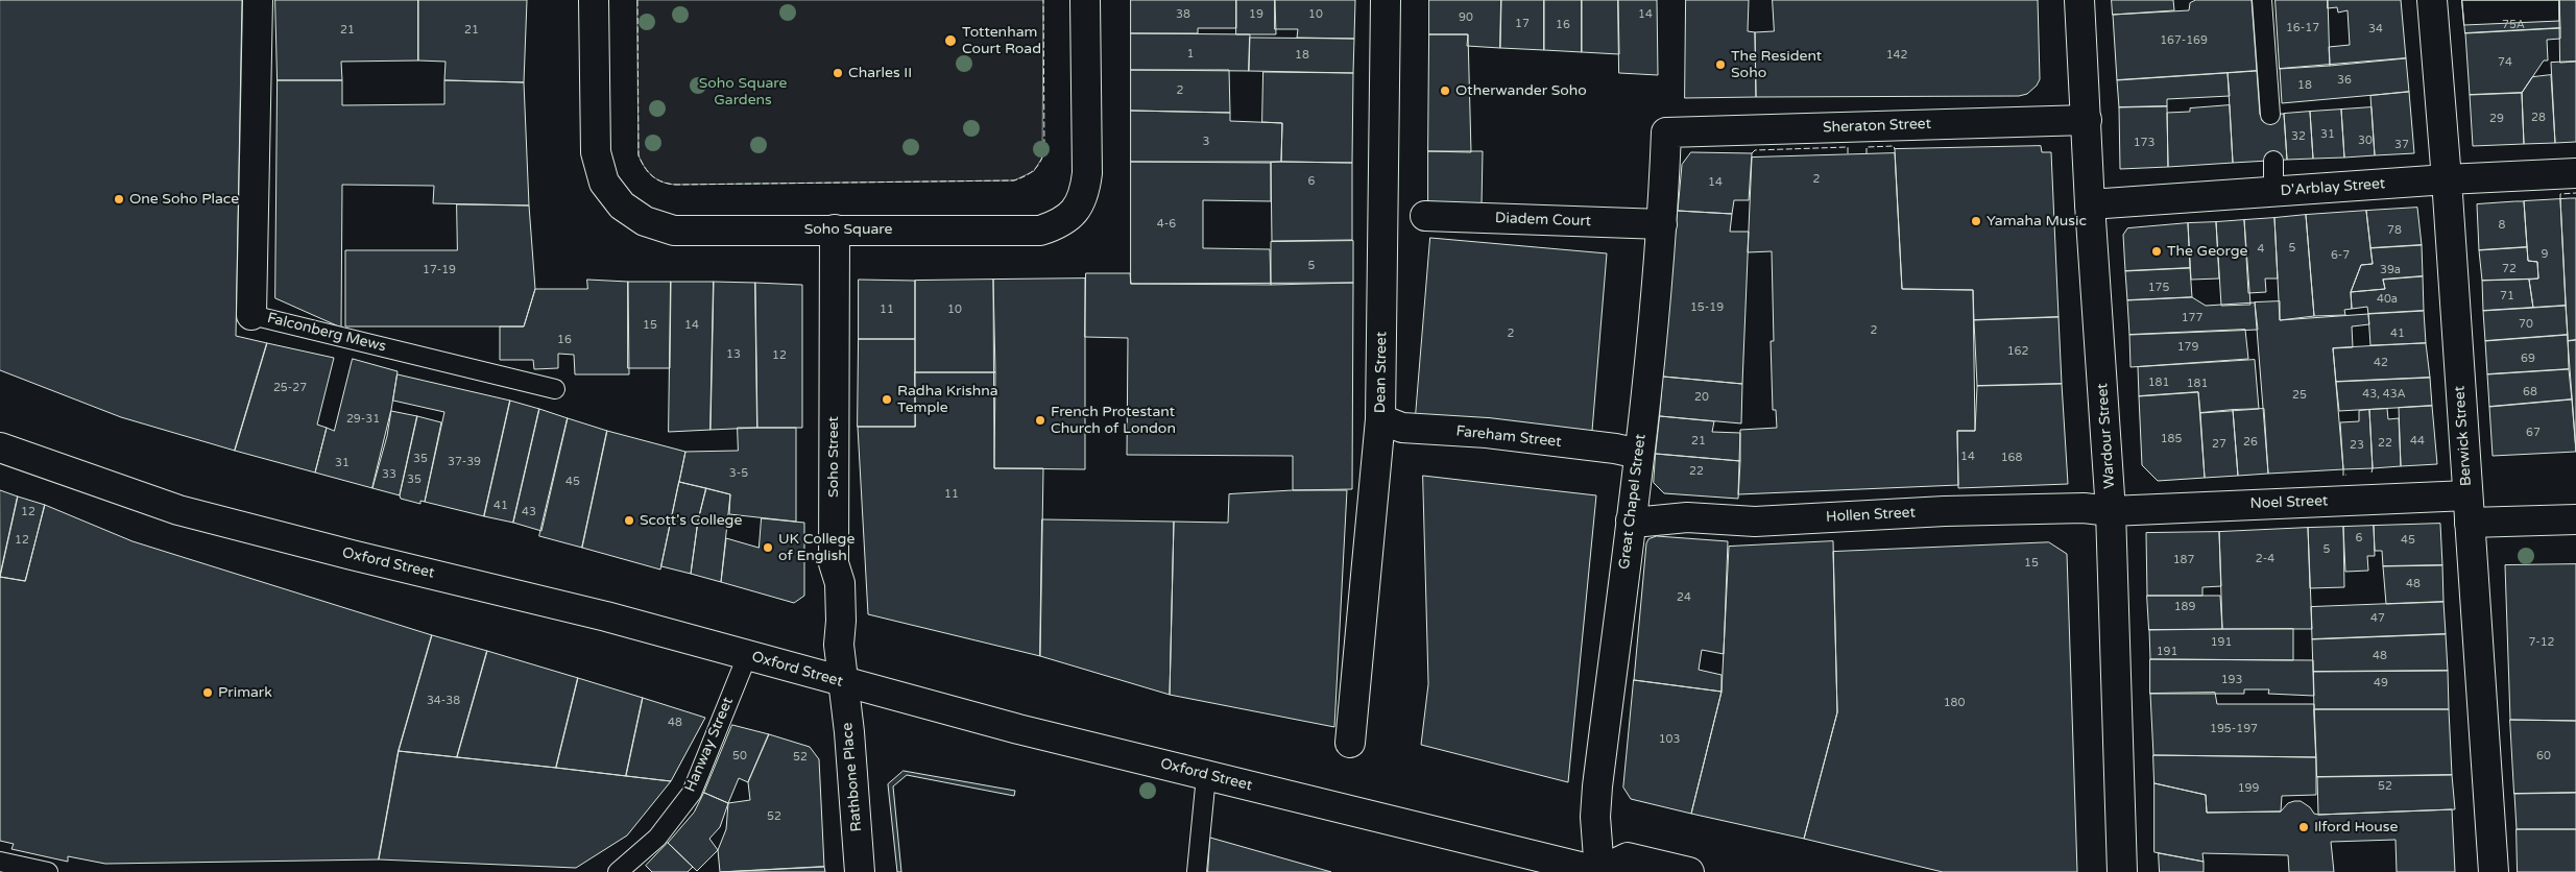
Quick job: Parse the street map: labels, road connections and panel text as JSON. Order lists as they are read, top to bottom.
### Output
{
  "streets": {
    "street": [
      "Sheraton Street",
      "D'Arblay Street",
      "Diadem Court",
      "Soho Square",
      "Falconberg Mews",
      "Dean Street",
      "Wardour Street",
      "Berwick Street",
      "Fareham Street",
      "Soho Street",
      "Great Chapel Street",
      "Noel Street",
      "Hollen Street",
      "Oxford Street",
      "Rathbone Place"
    ],
    "lane": ["Hanway Street"]
  },
  "crossings": [
    ["Sheraton Street", "Wardour Street"],
    ["Sheraton Street", "Great Chapel Street"],
    ["D'Arblay Street", "Wardour Street"],
    ["D'Arblay Street", "Berwick Street"],
    ["Diadem Court", "Great Chapel Street"],
    ["Soho Square", "Soho Street"],
    ["Dean Street", "Fareham Street"],
    ["Wardour Street", "Noel Street"],
    ["Wardour Street", "Hollen Street"],
    ["Berwick Street", "Noel Street"],
    ["Fareham Street", "Great Chapel Street"],
    ["Soho Street", "Oxford Street"],
    ["Soho Street", "Rathbone Place"],
    ["Great Chapel Street", "Hollen Street"],
    ["Great Chapel Street", "Oxford Street"],
    ["Noel Street", "Hollen Street"],
    ["Oxford Street", "Hanway Street"],
    ["Oxford Street", "Rathbone Place"]
  ],
  "parks": ["Soho Square Gardens"],
  "places": [
    "Tottenham Court Road",
    "The Resident Soho",
    "Charles II",
    "Otherwander Soho",
    "One Soho Place",
    "Yamaha Music",
    "The George",
    "Radha Krishna Temple",
    "French Protestant Church of London",
    "Scott's College",
    "UK College of English",
    "Primark",
    "Ilford House"
  ],
  "house_numbers": [
    "38",
    "19",
    "10",
    "14",
    "90",
    "17",
    "16",
    "75A",
    "16-17",
    "34",
    "21",
    "21",
    "167-169",
    "1",
    "18",
    "142",
    "74",
    "36",
    "18",
    "2",
    "28",
    "29",
    "31",
    "32",
    "30",
    "3",
    "173",
    "37",
    "2",
    "6",
    "14",
    "4-6",
    "8",
    "78",
    "5",
    "4",
    "9",
    "6-7",
    "5",
    "72",
    "17-19",
    "39a",
    "175",
    "71",
    "40a",
    "15-19",
    "11",
    "10",
    "177",
    "70",
    "15",
    "14",
    "2",
    "2",
    "41",
    "16",
    "179",
    "162",
    "13",
    "12",
    "69",
    "42",
    "181",
    "181",
    "25-27",
    "68",
    "43, 43A",
    "25",
    "20",
    "29-31",
    "67",
    "185",
    "21",
    "44",
    "26",
    "22",
    "27",
    "23",
    "14",
    "168",
    "35",
    "37-39",
    "31",
    "22",
    "3-5",
    "33",
    "35",
    "45",
    "11",
    "41",
    "12",
    "43",
    "6",
    "12",
    "45",
    "5",
    "2-4",
    "187",
    "15",
    "48",
    "24",
    "189",
    "47",
    "191",
    "7-12",
    "191",
    "48",
    "193",
    "49",
    "34-38",
    "180",
    "48",
    "195-197",
    "103",
    "50",
    "60",
    "52",
    "52",
    "199",
    "52"
  ]
}
